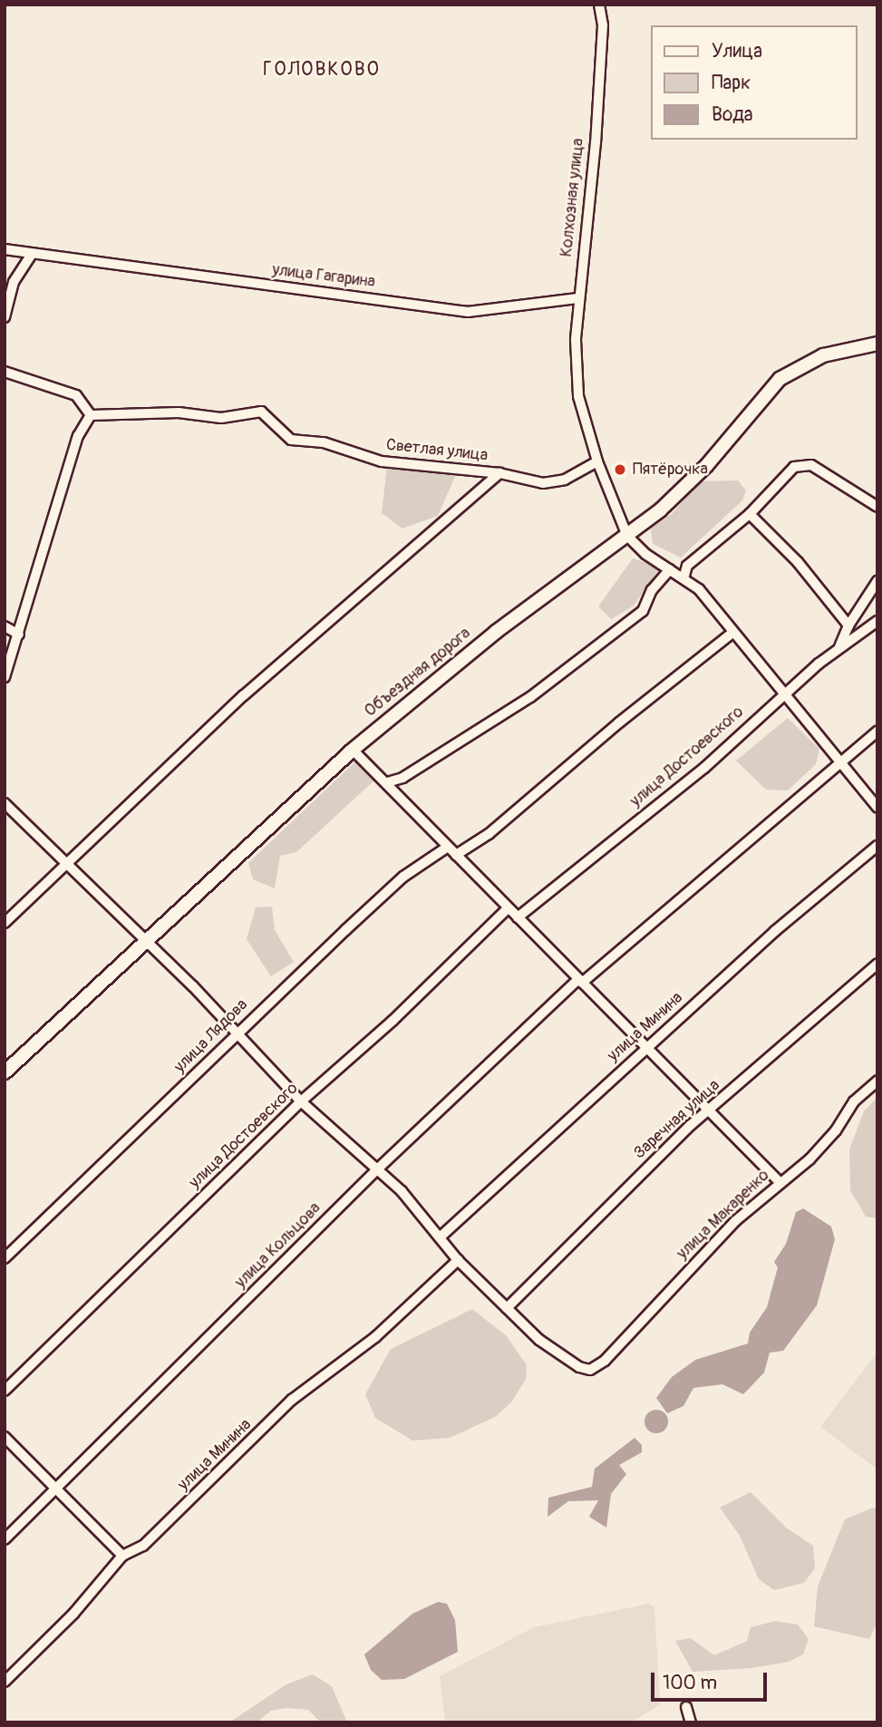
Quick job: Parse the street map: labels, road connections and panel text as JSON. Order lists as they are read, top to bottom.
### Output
{
  "streets": {
    "main road": ["Объездная дорога"],
    "street": [
      "Колхозная улица",
      "улица Гагарина",
      "Светлая улица",
      "улица Достоевского",
      "улица Минина",
      "улица Лядова",
      "Заречная улица",
      "улица Макаренко",
      "улица Кольцова"
    ]
  },
  "crossings": [
    ["Колхозная улица", "улица Гагарина"],
    ["Колхозная улица", "Светлая улица"],
    ["Колхозная улица", "Объездная дорога"],
    ["Заречная улица", "улица Макаренко"]
  ],
  "districts": ["ГОЛОВКОВО"],
  "places": ["Пятёрочка"],
  "legend": ["Улица", "Парк", "Вода"],
  "scale_bar": "100 m"
}
